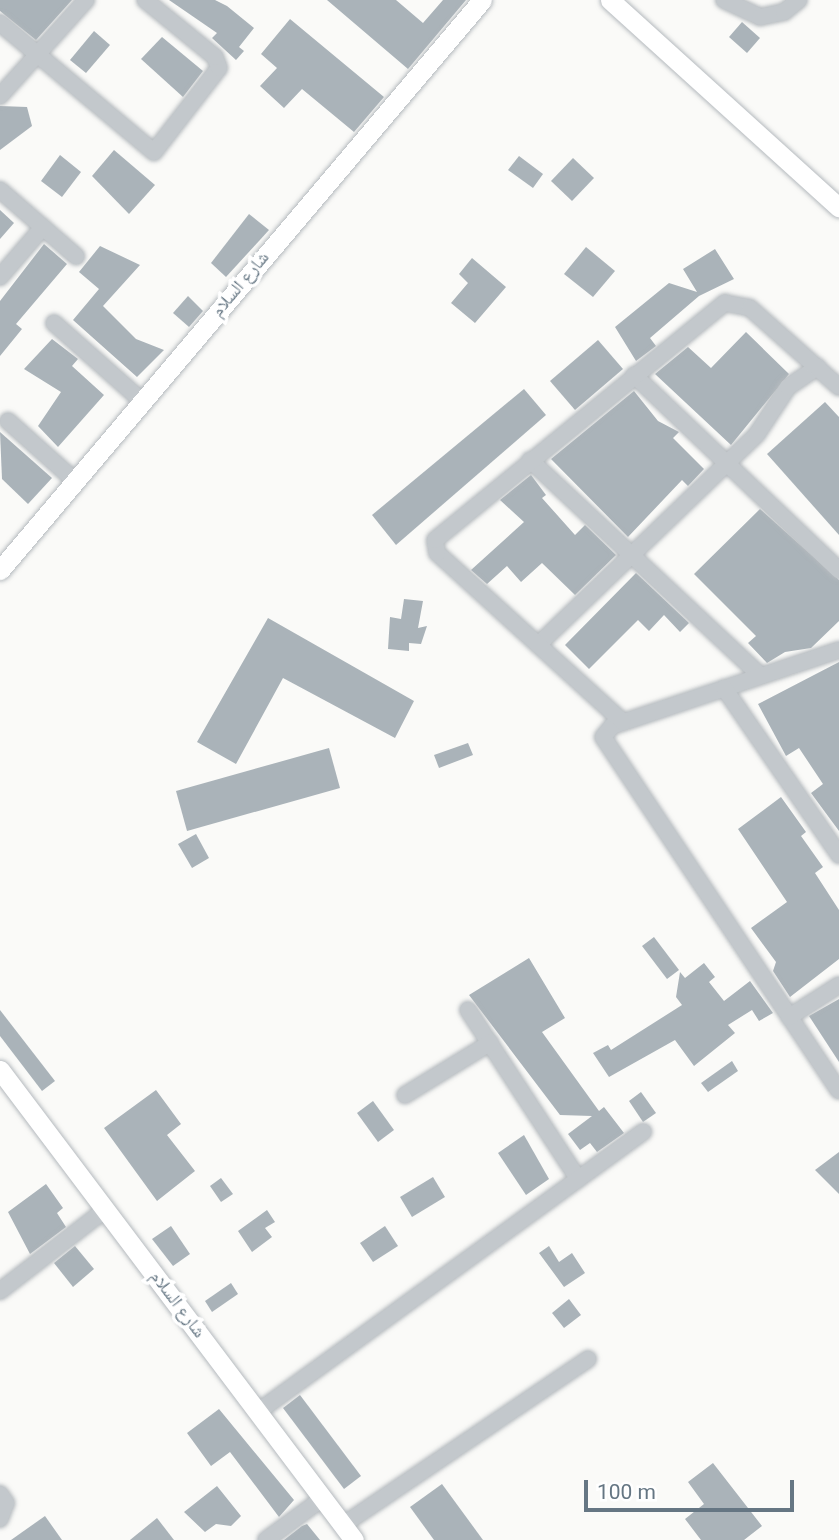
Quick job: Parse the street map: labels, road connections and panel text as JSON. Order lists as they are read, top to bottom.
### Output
{
  "streets": {
    "main road": ["شارع السلام"]
  },
  "scale_bar": "100 m"
}
